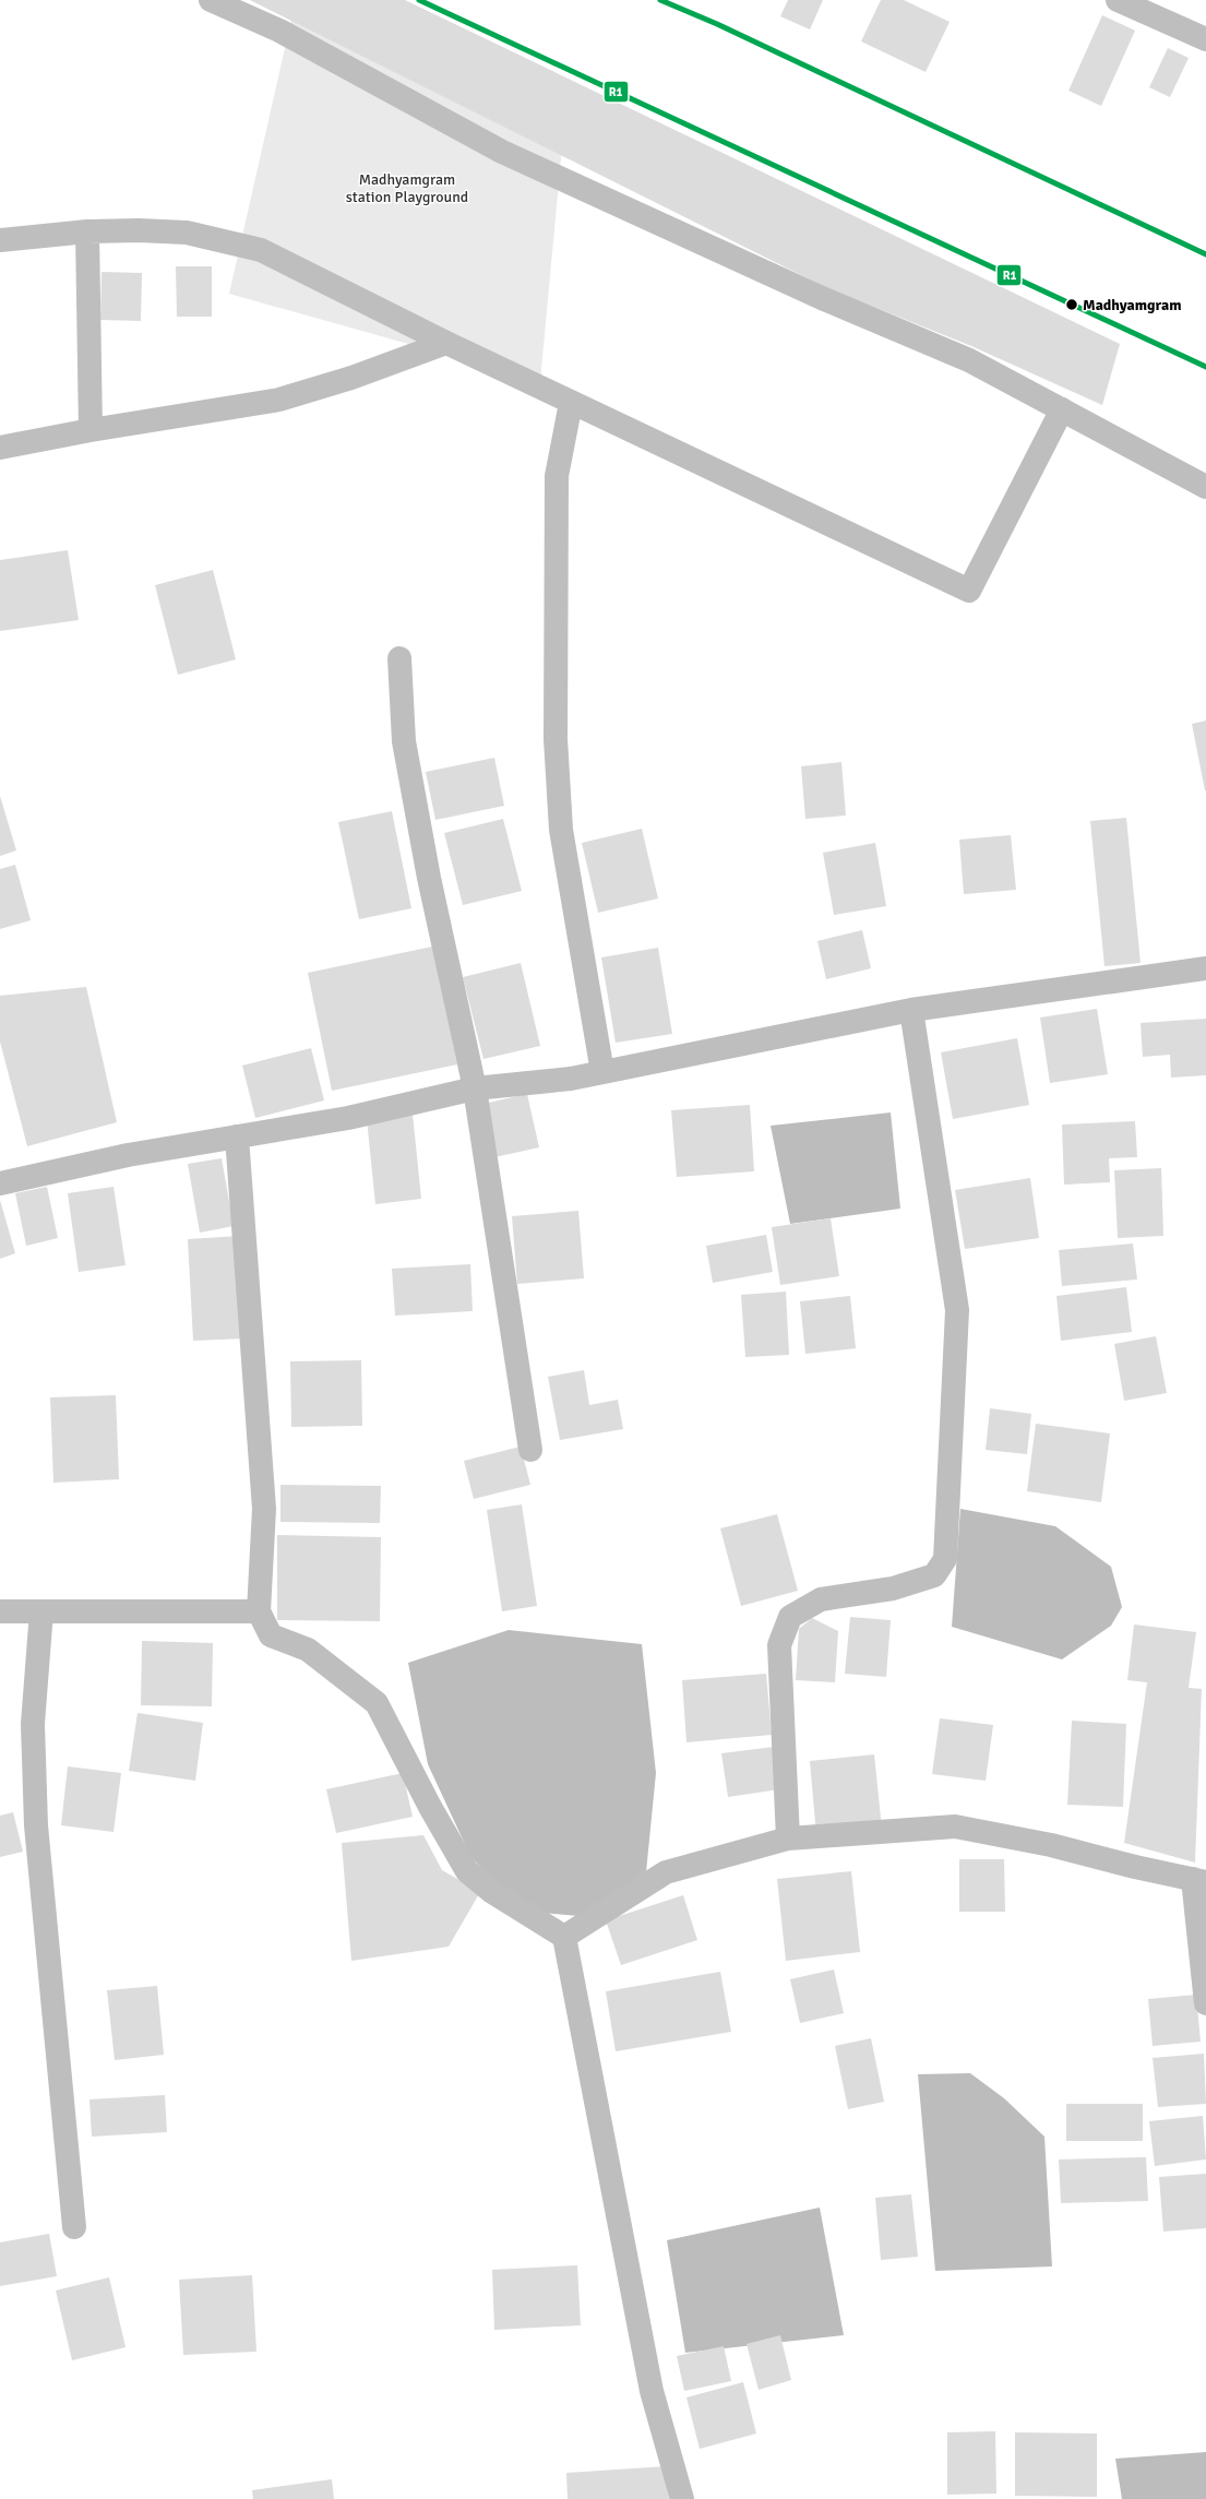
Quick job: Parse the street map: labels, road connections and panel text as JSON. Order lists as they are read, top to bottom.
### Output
{
  "parks": ["Madhyamgram station Playground"],
  "places": ["Madhyamgram"],
  "lines": ["transit line R1"]
}
